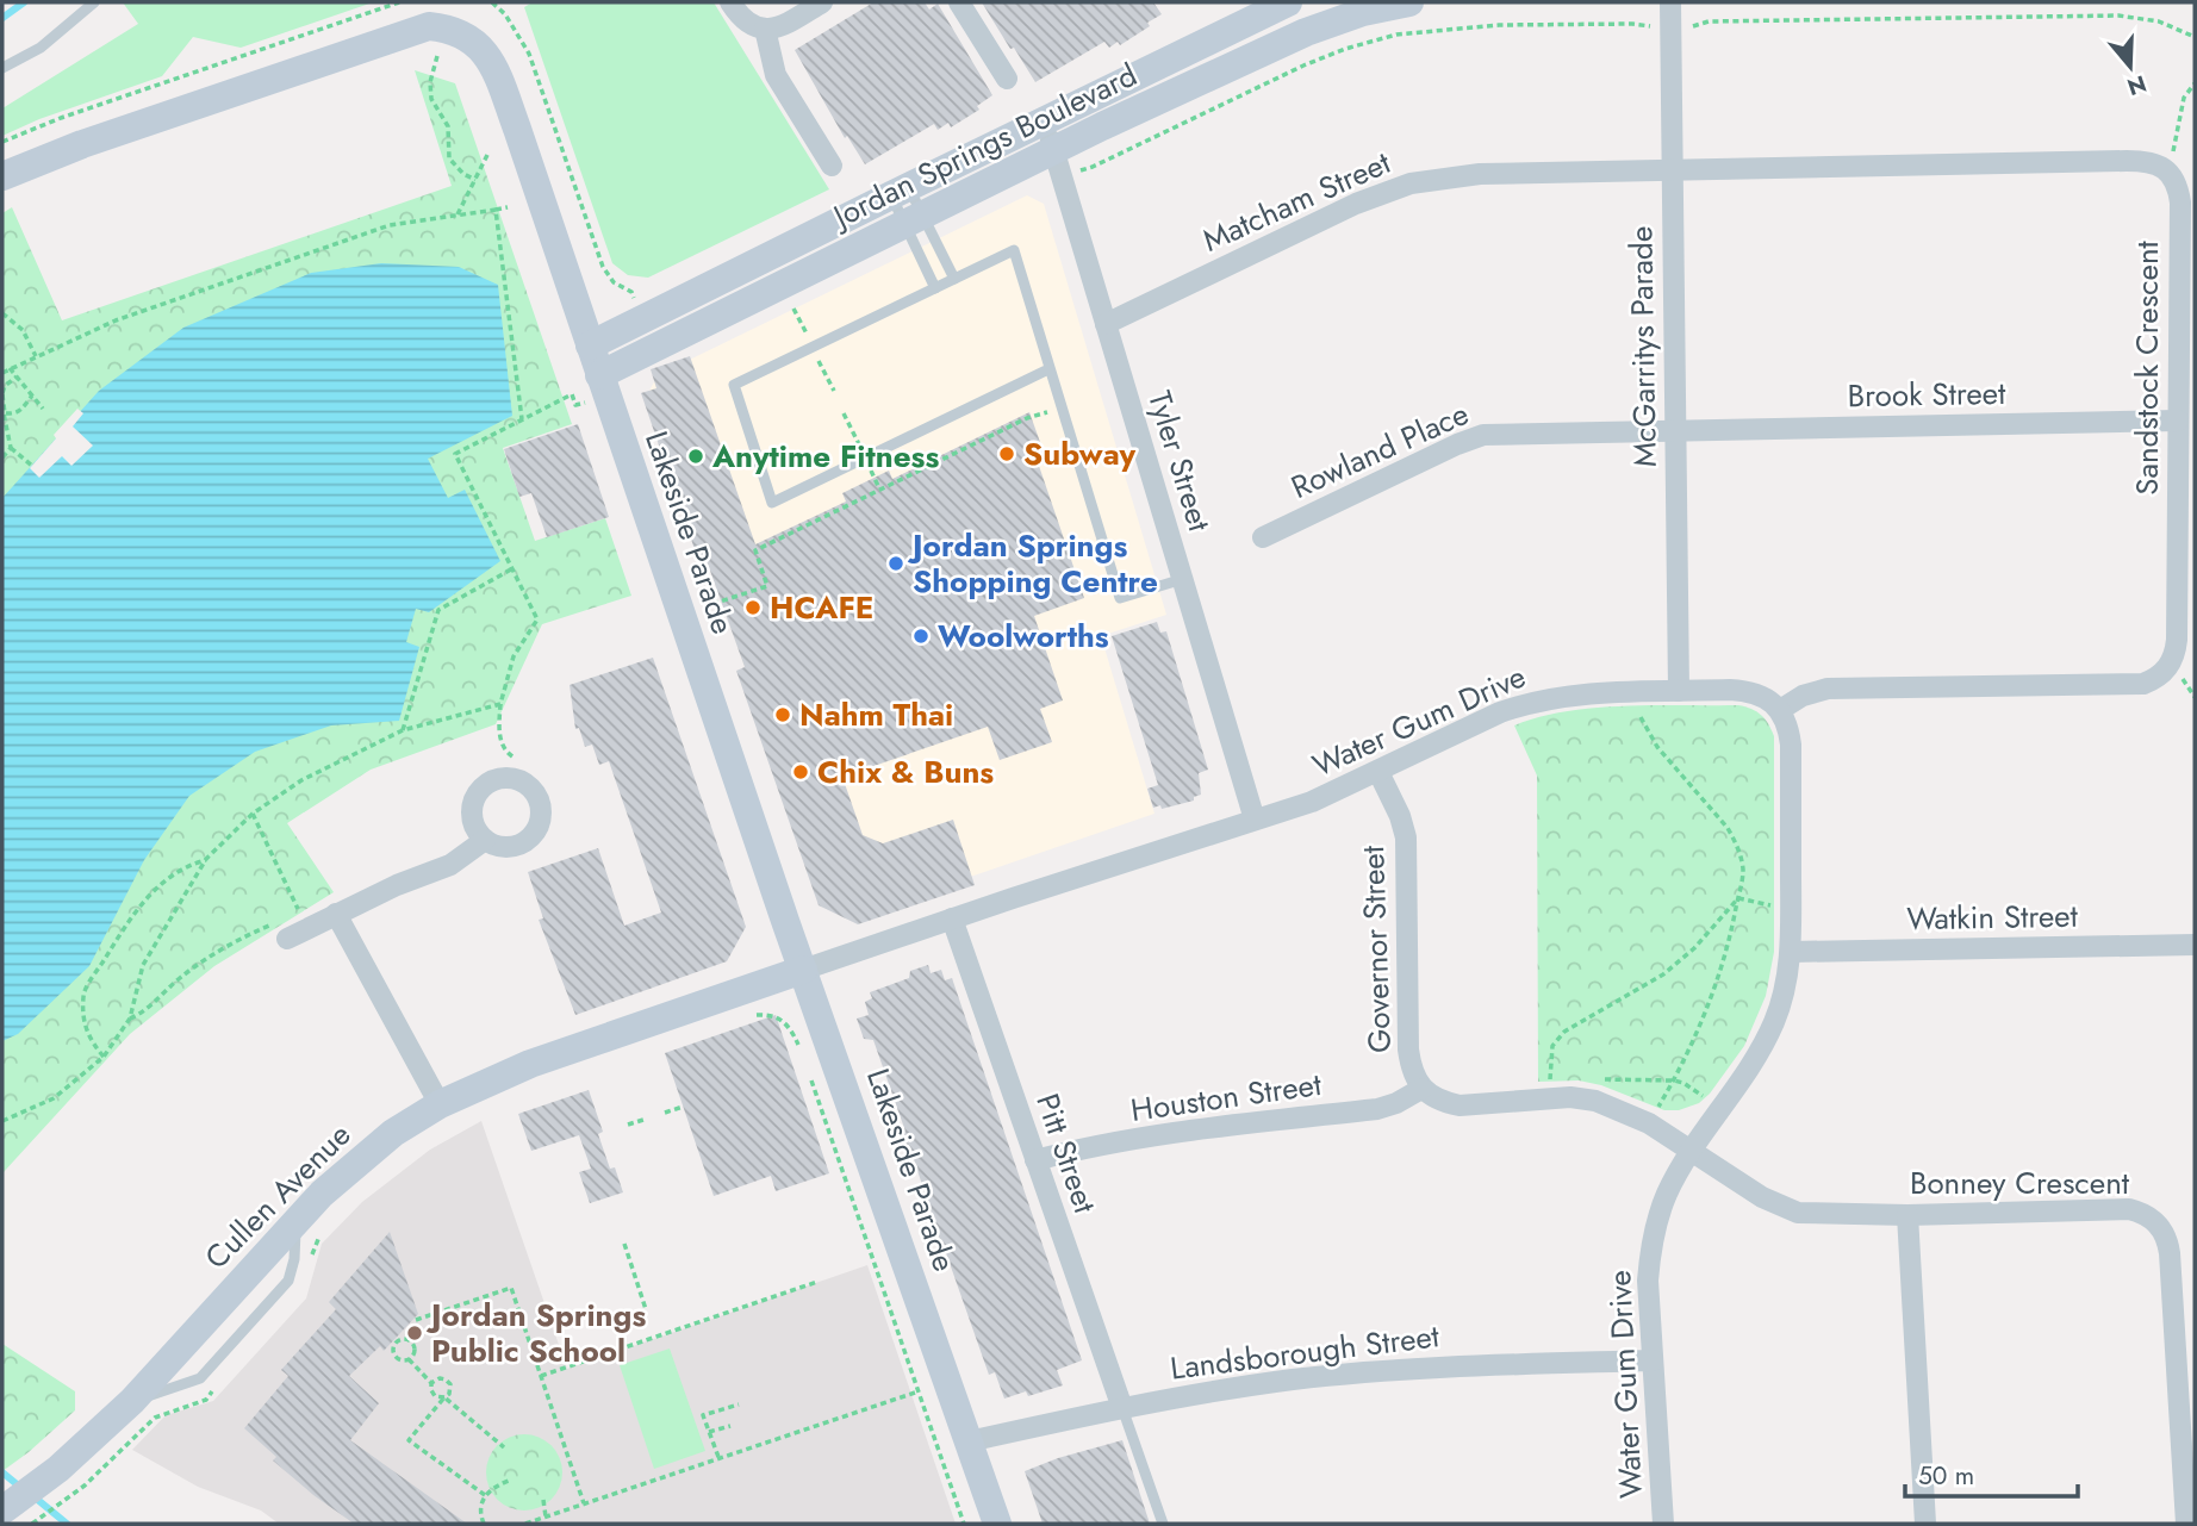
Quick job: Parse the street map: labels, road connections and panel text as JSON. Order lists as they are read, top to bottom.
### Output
{
  "streets": {
    "street": [
      "Jordan Springs Boulevard",
      "Matcham Street",
      "McGarritys Parade",
      "Sandstock Crescent",
      "Brook Street",
      "Rowland Place",
      "Tyler Street",
      "Lakeside Parade",
      "Water Gum Drive",
      "Watkin Street",
      "Governor Street",
      "Houston Street",
      "Pitt Street",
      "Bonney Crescent",
      "Cullen Avenue",
      "Landsborough Street"
    ]
  },
  "crossings": [
    ["Jordan Springs Boulevard", "Tyler Street"],
    ["Jordan Springs Boulevard", "Lakeside Parade"],
    ["Matcham Street", "McGarritys Parade"],
    ["Matcham Street", "Tyler Street"],
    ["McGarritys Parade", "Brook Street"],
    ["McGarritys Parade", "Rowland Place"],
    ["McGarritys Parade", "Water Gum Drive"],
    ["Sandstock Crescent", "Brook Street"],
    ["Sandstock Crescent", "Water Gum Drive"],
    ["Brook Street", "Rowland Place"],
    ["Tyler Street", "Water Gum Drive"],
    ["Lakeside Parade", "Water Gum Drive"],
    ["Lakeside Parade", "Cullen Avenue"],
    ["Lakeside Parade", "Landsborough Street"],
    ["Water Gum Drive", "Watkin Street"],
    ["Water Gum Drive", "Governor Street"],
    ["Water Gum Drive", "Pitt Street"],
    ["Water Gum Drive", "Bonney Crescent"],
    ["Water Gum Drive", "Cullen Avenue"],
    ["Water Gum Drive", "Landsborough Street"],
    ["Governor Street", "Houston Street"],
    ["Governor Street", "Bonney Crescent"],
    ["Houston Street", "Pitt Street"],
    ["Pitt Street", "Landsborough Street"]
  ],
  "places": [
    "Subway",
    "Anytime Fitness",
    "Jordan Springs Shopping Centre",
    "HCAFE",
    "Woolworths",
    "Nahm Thai",
    "Chix & Buns",
    "Jordan Springs Public School"
  ],
  "scale_bar": "50 m",
  "north": "bottom"
}
